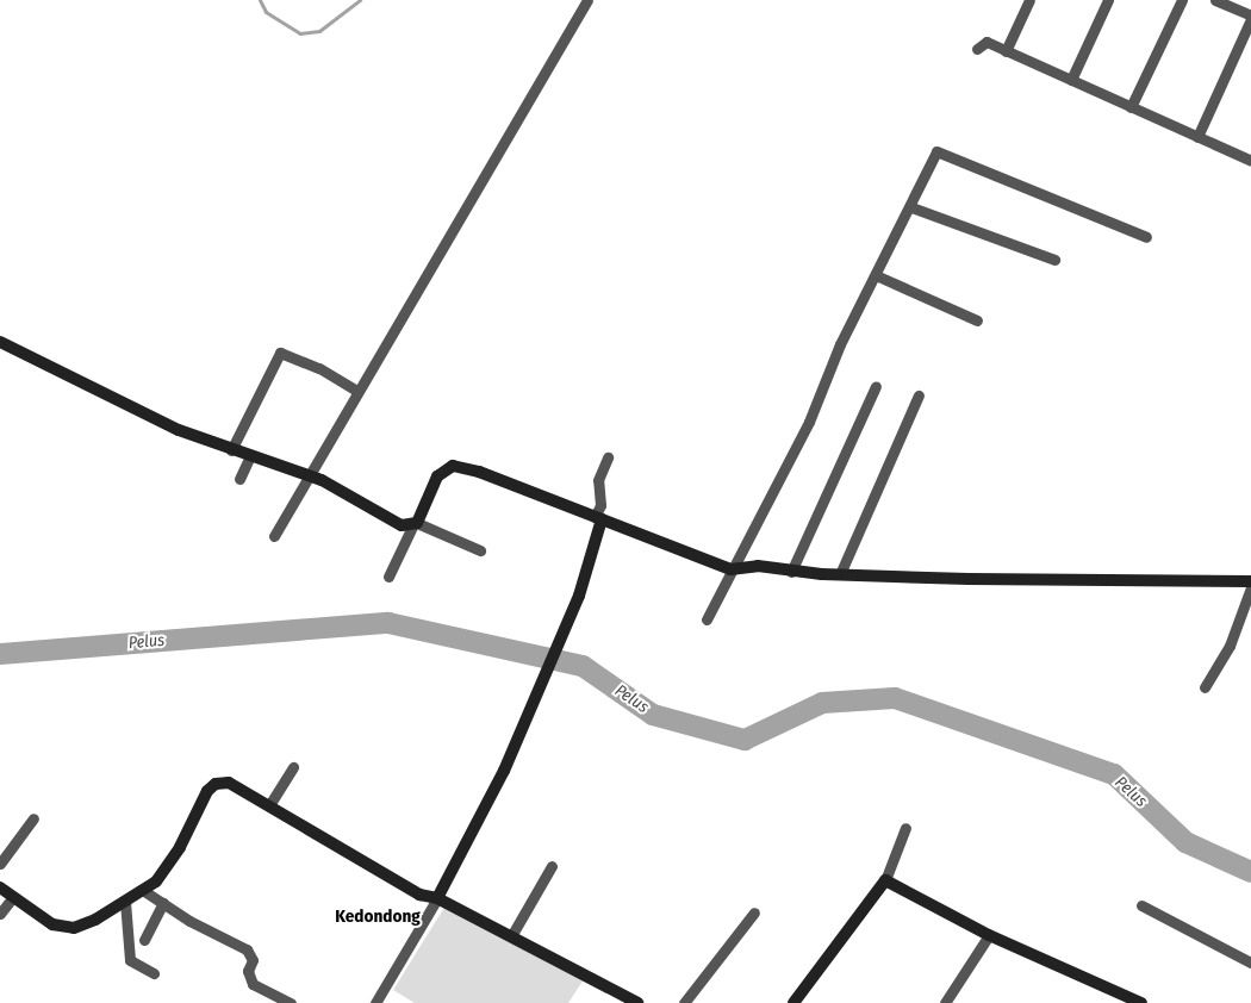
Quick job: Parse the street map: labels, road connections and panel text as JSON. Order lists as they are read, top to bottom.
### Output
{
  "districts": ["Kedondong"],
  "water": ["Pelus"]
}
